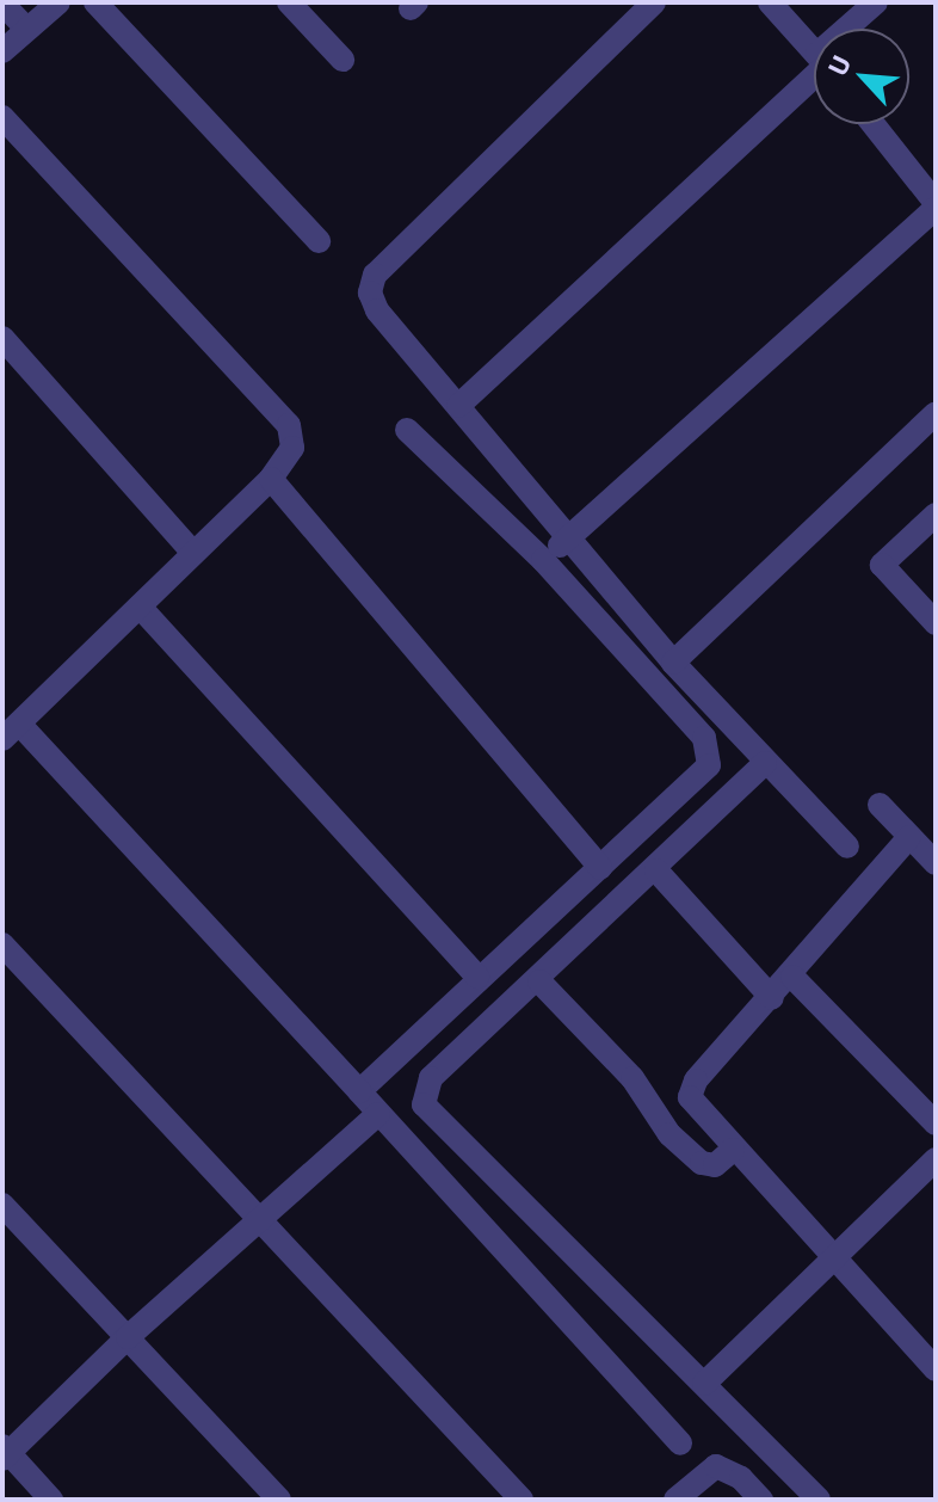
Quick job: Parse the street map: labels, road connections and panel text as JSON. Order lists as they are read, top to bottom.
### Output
{
  "north": "top left"
}
